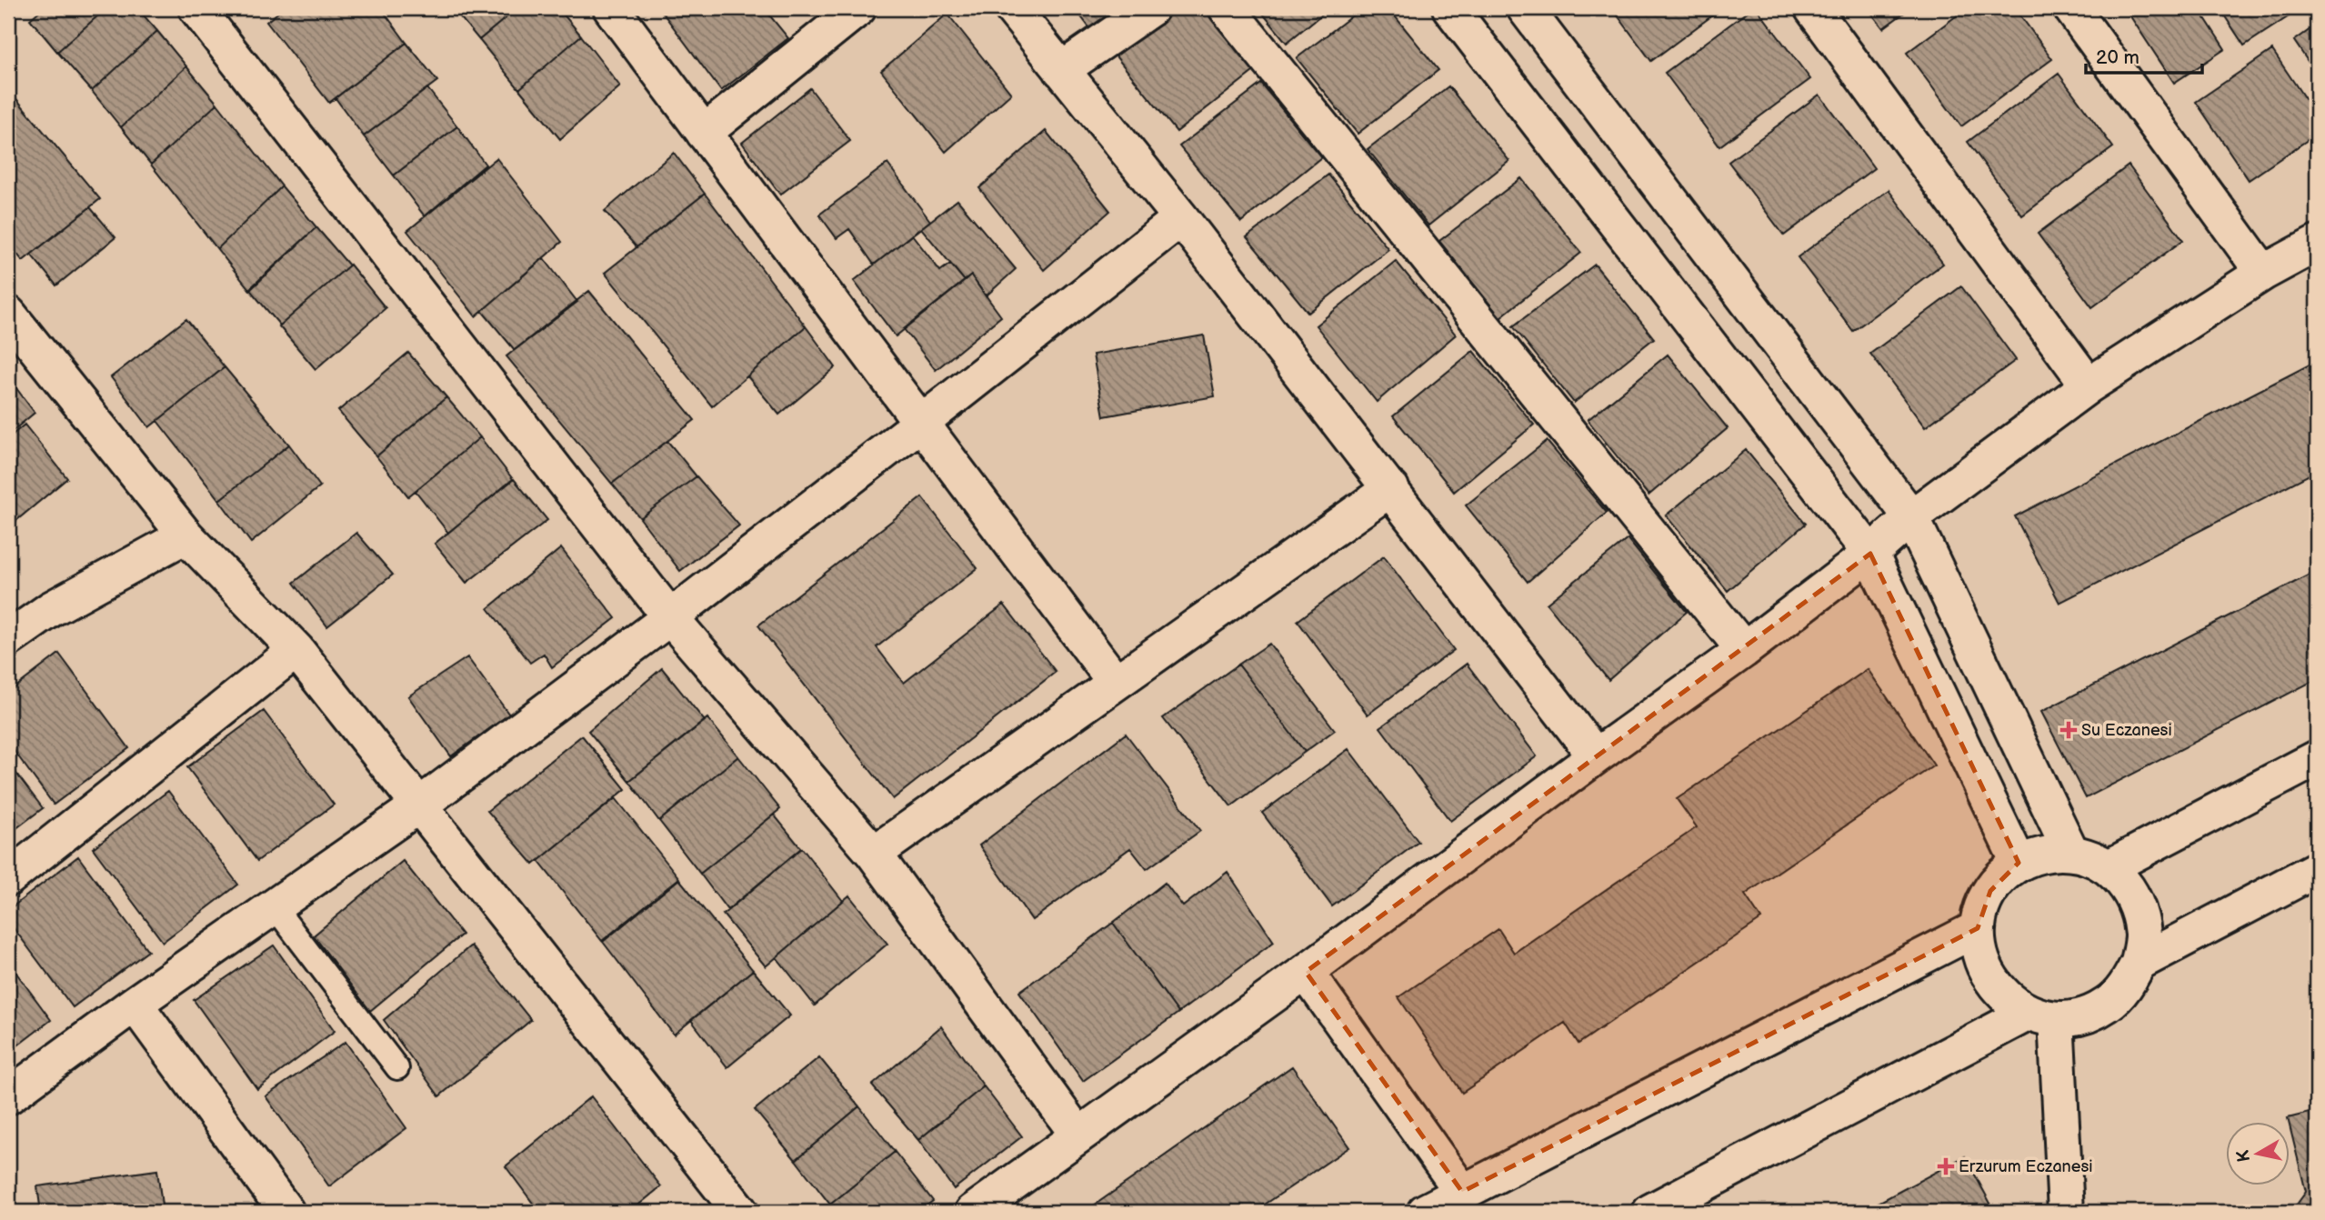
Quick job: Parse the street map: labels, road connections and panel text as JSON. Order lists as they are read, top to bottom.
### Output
{
  "places": {
    "health": ["Su Eczanesi", "Erzurum Eczanesi"]
  },
  "scale_bar": "20 m",
  "north": "left"
}
